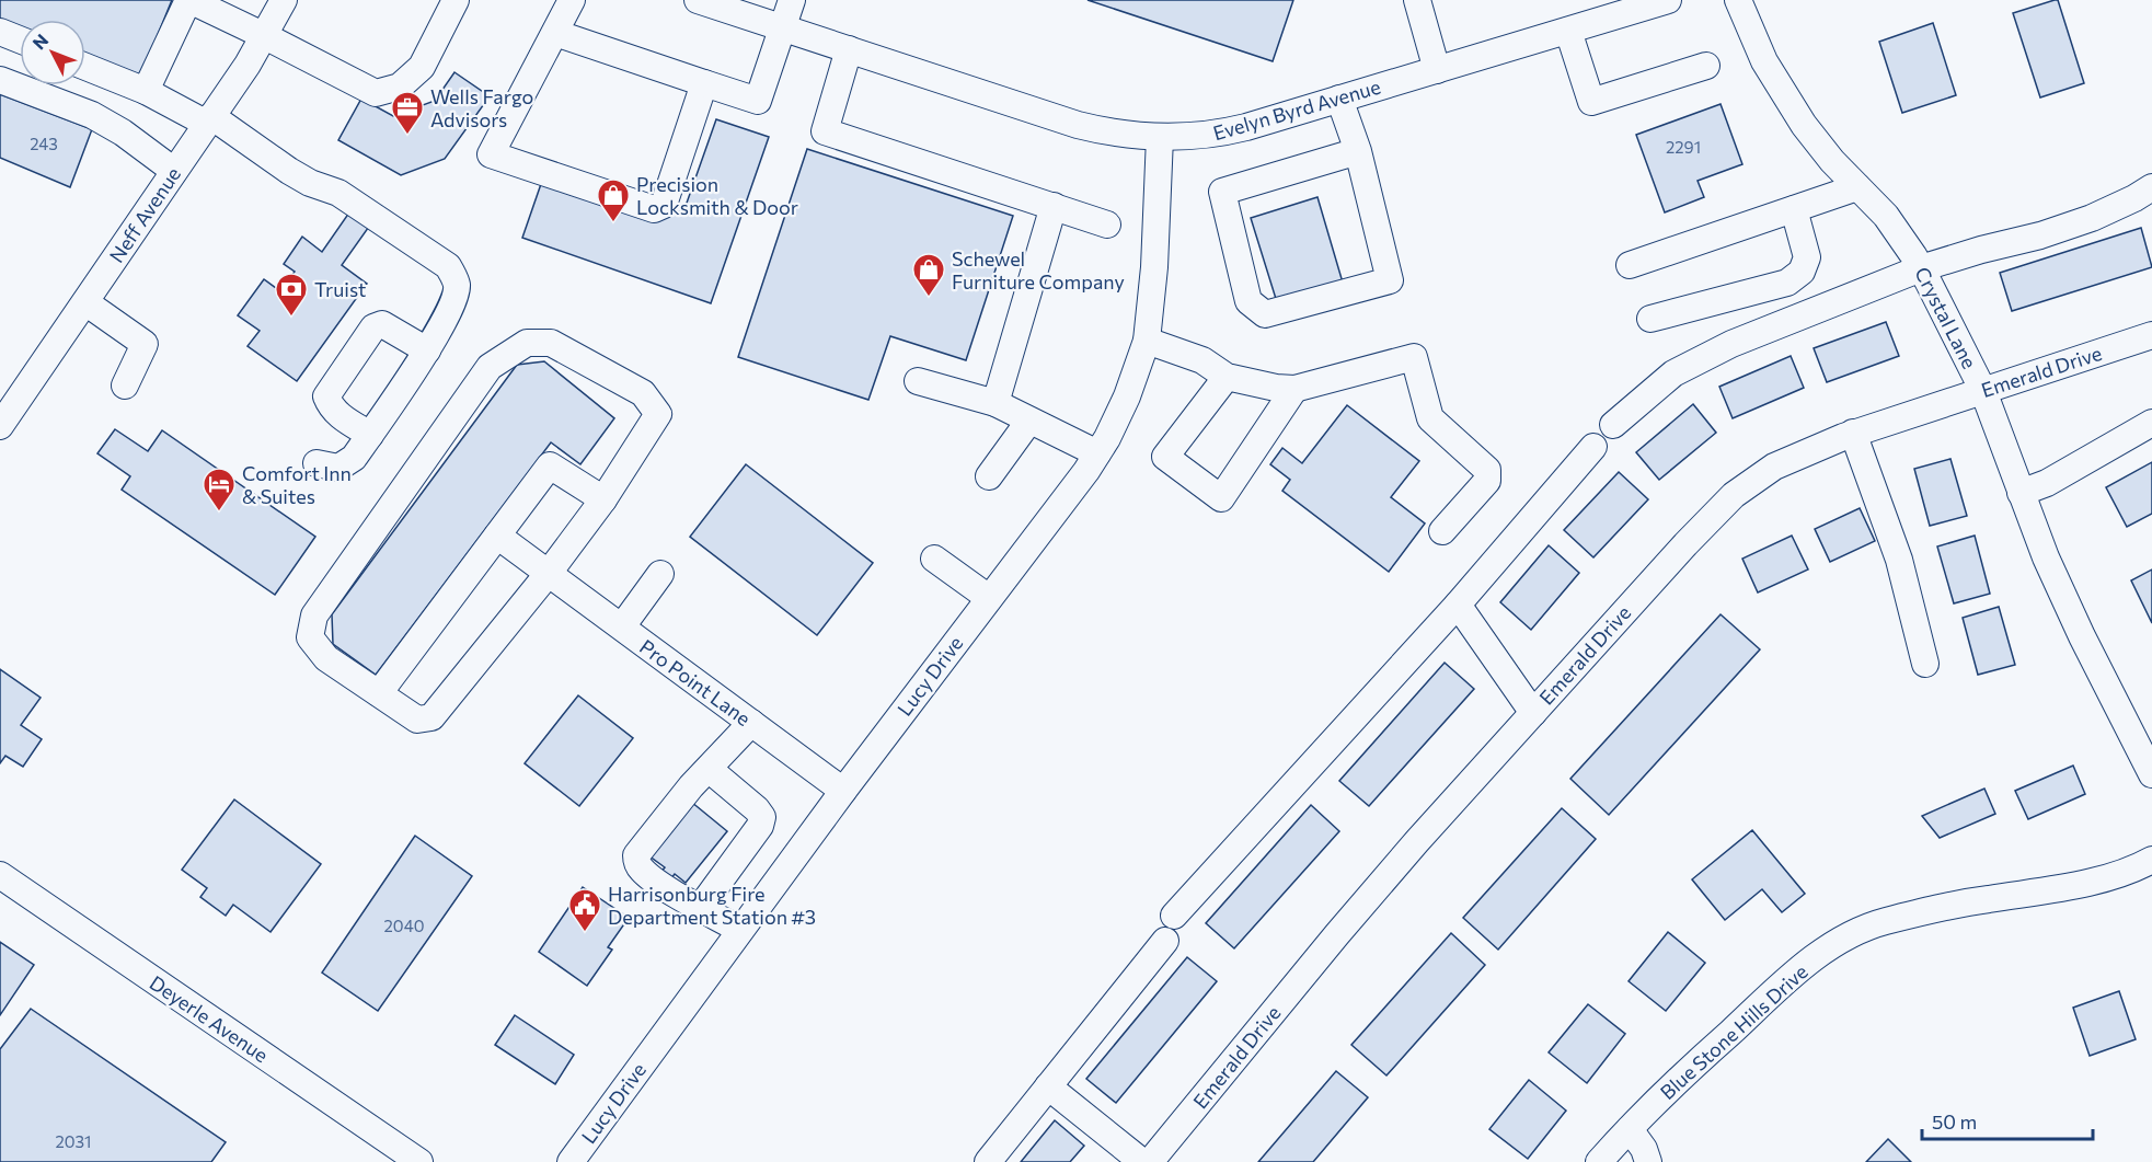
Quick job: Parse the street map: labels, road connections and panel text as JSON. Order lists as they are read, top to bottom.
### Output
{
  "streets": {
    "street": [
      "Evelyn Byrd Avenue",
      "Neff Avenue",
      "Crystal Lane",
      "Emerald Drive",
      "Lucy Drive",
      "Pro Point Lane",
      "Deyerle Avenue",
      "Blue Stone Hills Drive"
    ]
  },
  "crossings": [
    ["Evelyn Byrd Avenue", "Lucy Drive"],
    ["Crystal Lane", "Emerald Drive"],
    ["Lucy Drive", "Pro Point Lane"]
  ],
  "places": {
    "office": ["Wells Fargo Advisors"],
    "shop": ["Precision Locksmith & Door", "Schewel Furniture Company"],
    "bank": ["Truist"],
    "hotel": ["Comfort Inn & Suites"],
    "public building": ["Harrisonburg Fire Department Station #3"]
  },
  "house_numbers": [
    "243",
    "2291",
    "2040",
    "2031"
  ],
  "scale_bar": "50 m",
  "north": "top left"
}
